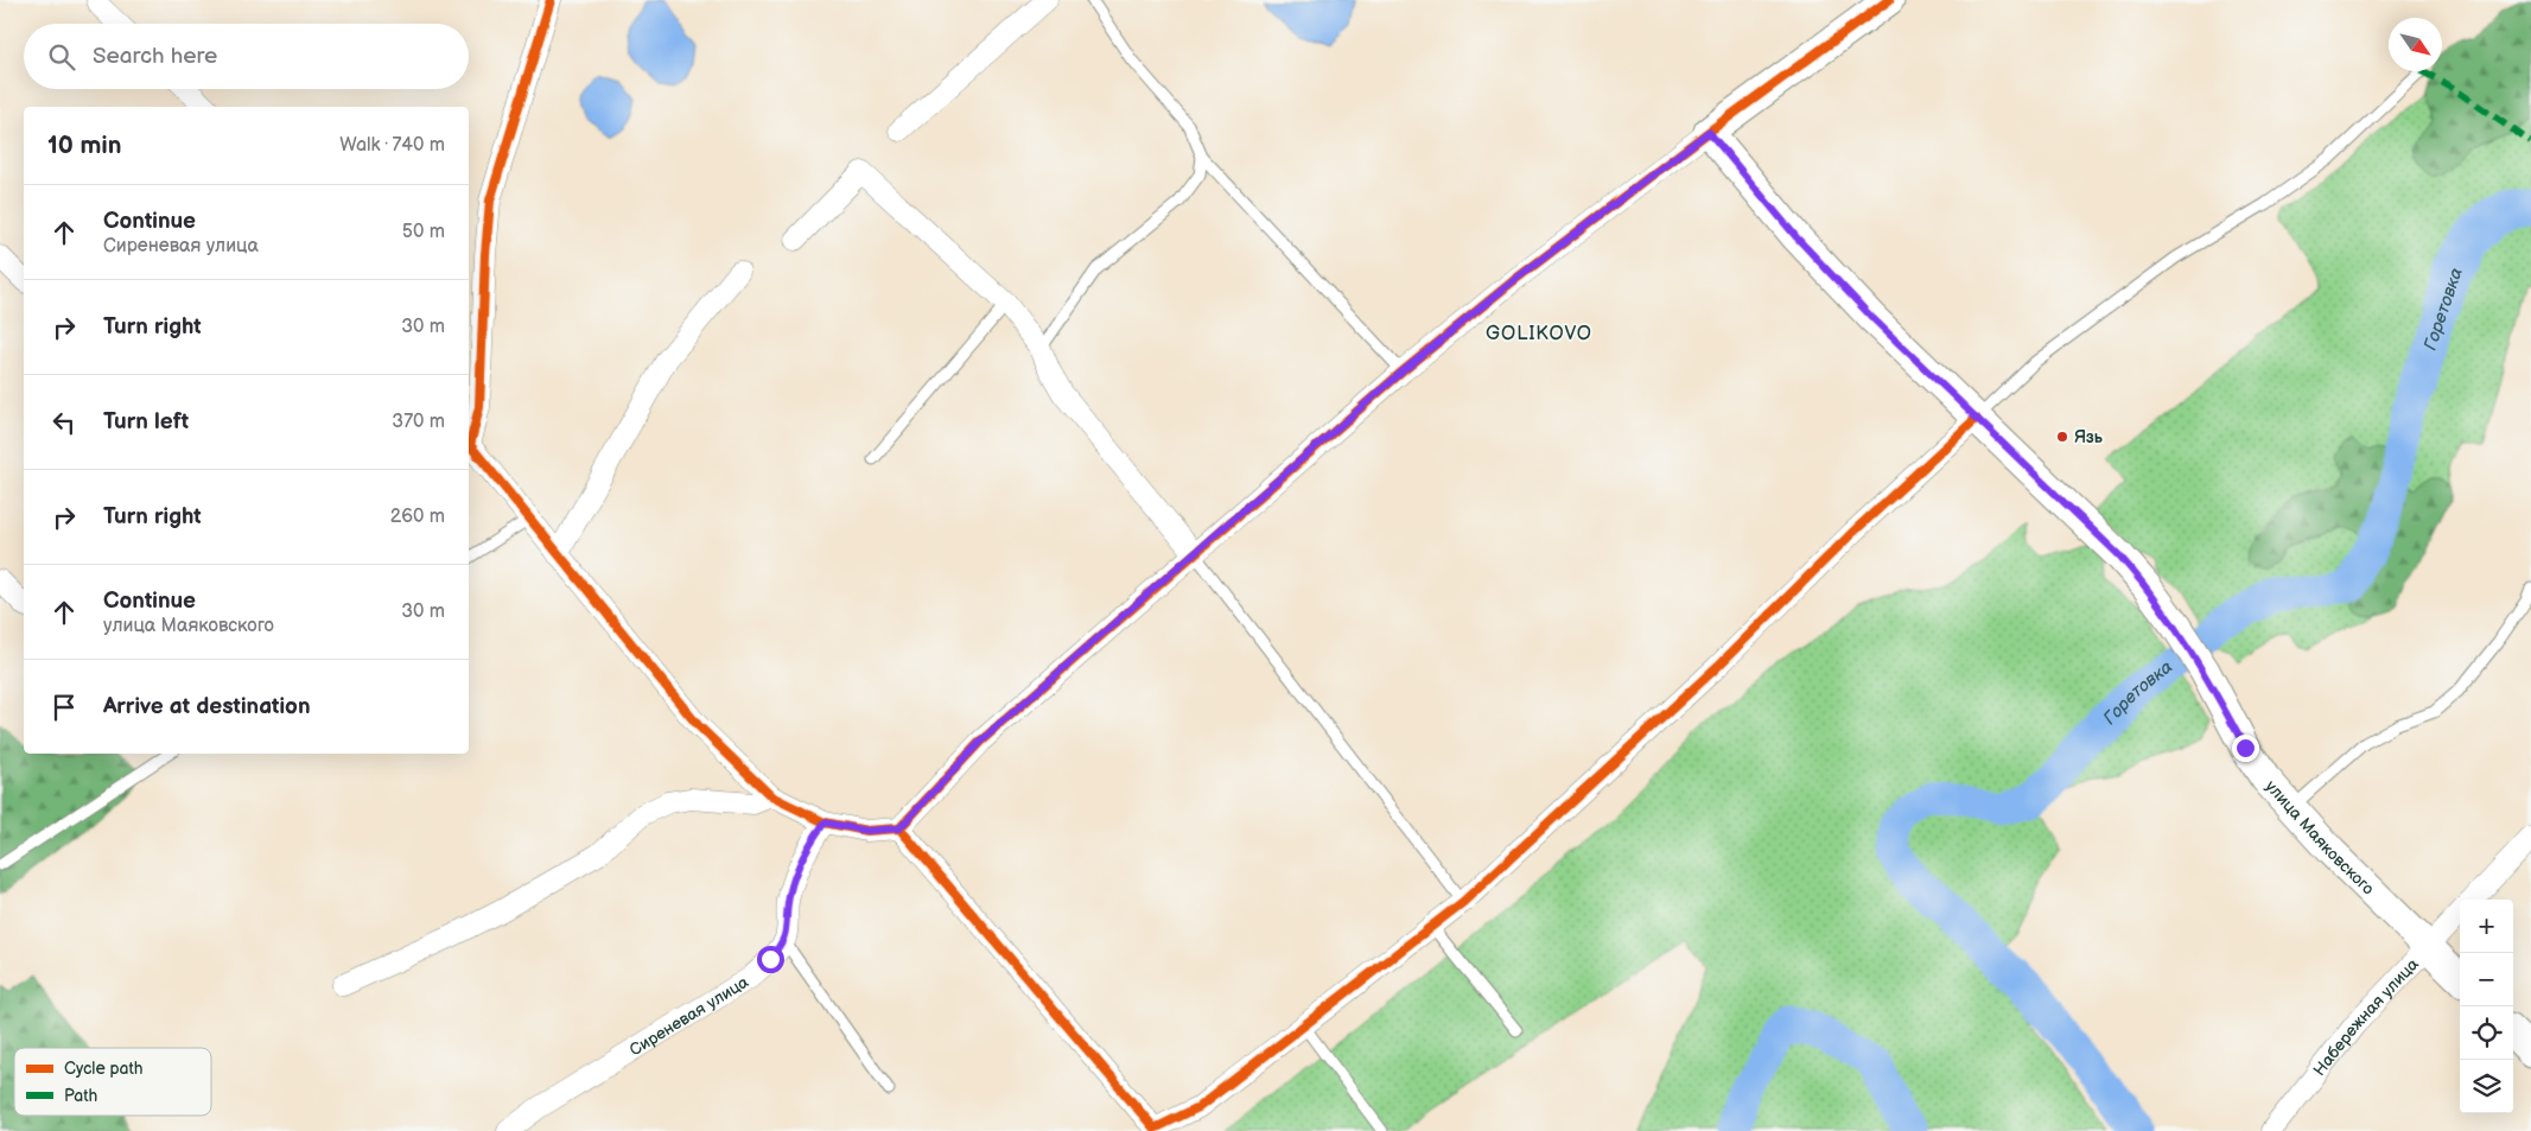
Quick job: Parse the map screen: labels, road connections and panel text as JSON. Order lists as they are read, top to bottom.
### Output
{
  "streets": {
    "street": ["улица Маяковского", "Сиреневая улица", "Набережная улица"]
  },
  "crossings": [
    ["улица Маяковского", "Набережная улица"]
  ],
  "districts": ["GOLIKOVO"],
  "water": ["Горетовка"],
  "places": ["Язь"],
  "legend": ["Cycle path", "Path"],
  "north": "bottom right",
  "page": {
    "search": "Search here",
    "heading": ["10 min", "Walk · 740 m"],
    "list": [
      ["Continue", "Сиреневая улица", "50 m"],
      ["Turn right", "30 m"],
      ["Turn left", "370 m"],
      ["Turn right", "260 m"],
      ["Continue", "улица Маяковского", "30 m"],
      "Arrive at destination"
    ],
    "map_buttons": ["+", "−"]
  }
}
